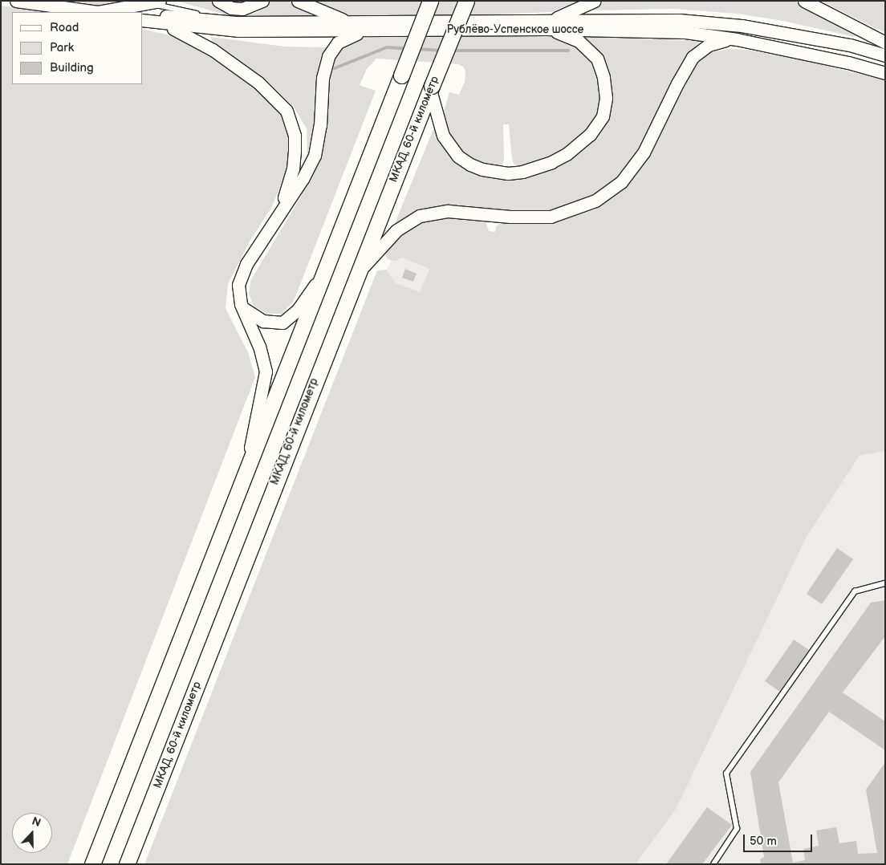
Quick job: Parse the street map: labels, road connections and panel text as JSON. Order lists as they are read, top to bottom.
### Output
{
  "streets": {
    "highway": ["МКАД, 60-й километр"],
    "main road": ["Рублёво-Успенское шоссе"]
  },
  "legend": ["Road", "Park", "Building"],
  "scale_bar": "50 m",
  "north": "top"
}
